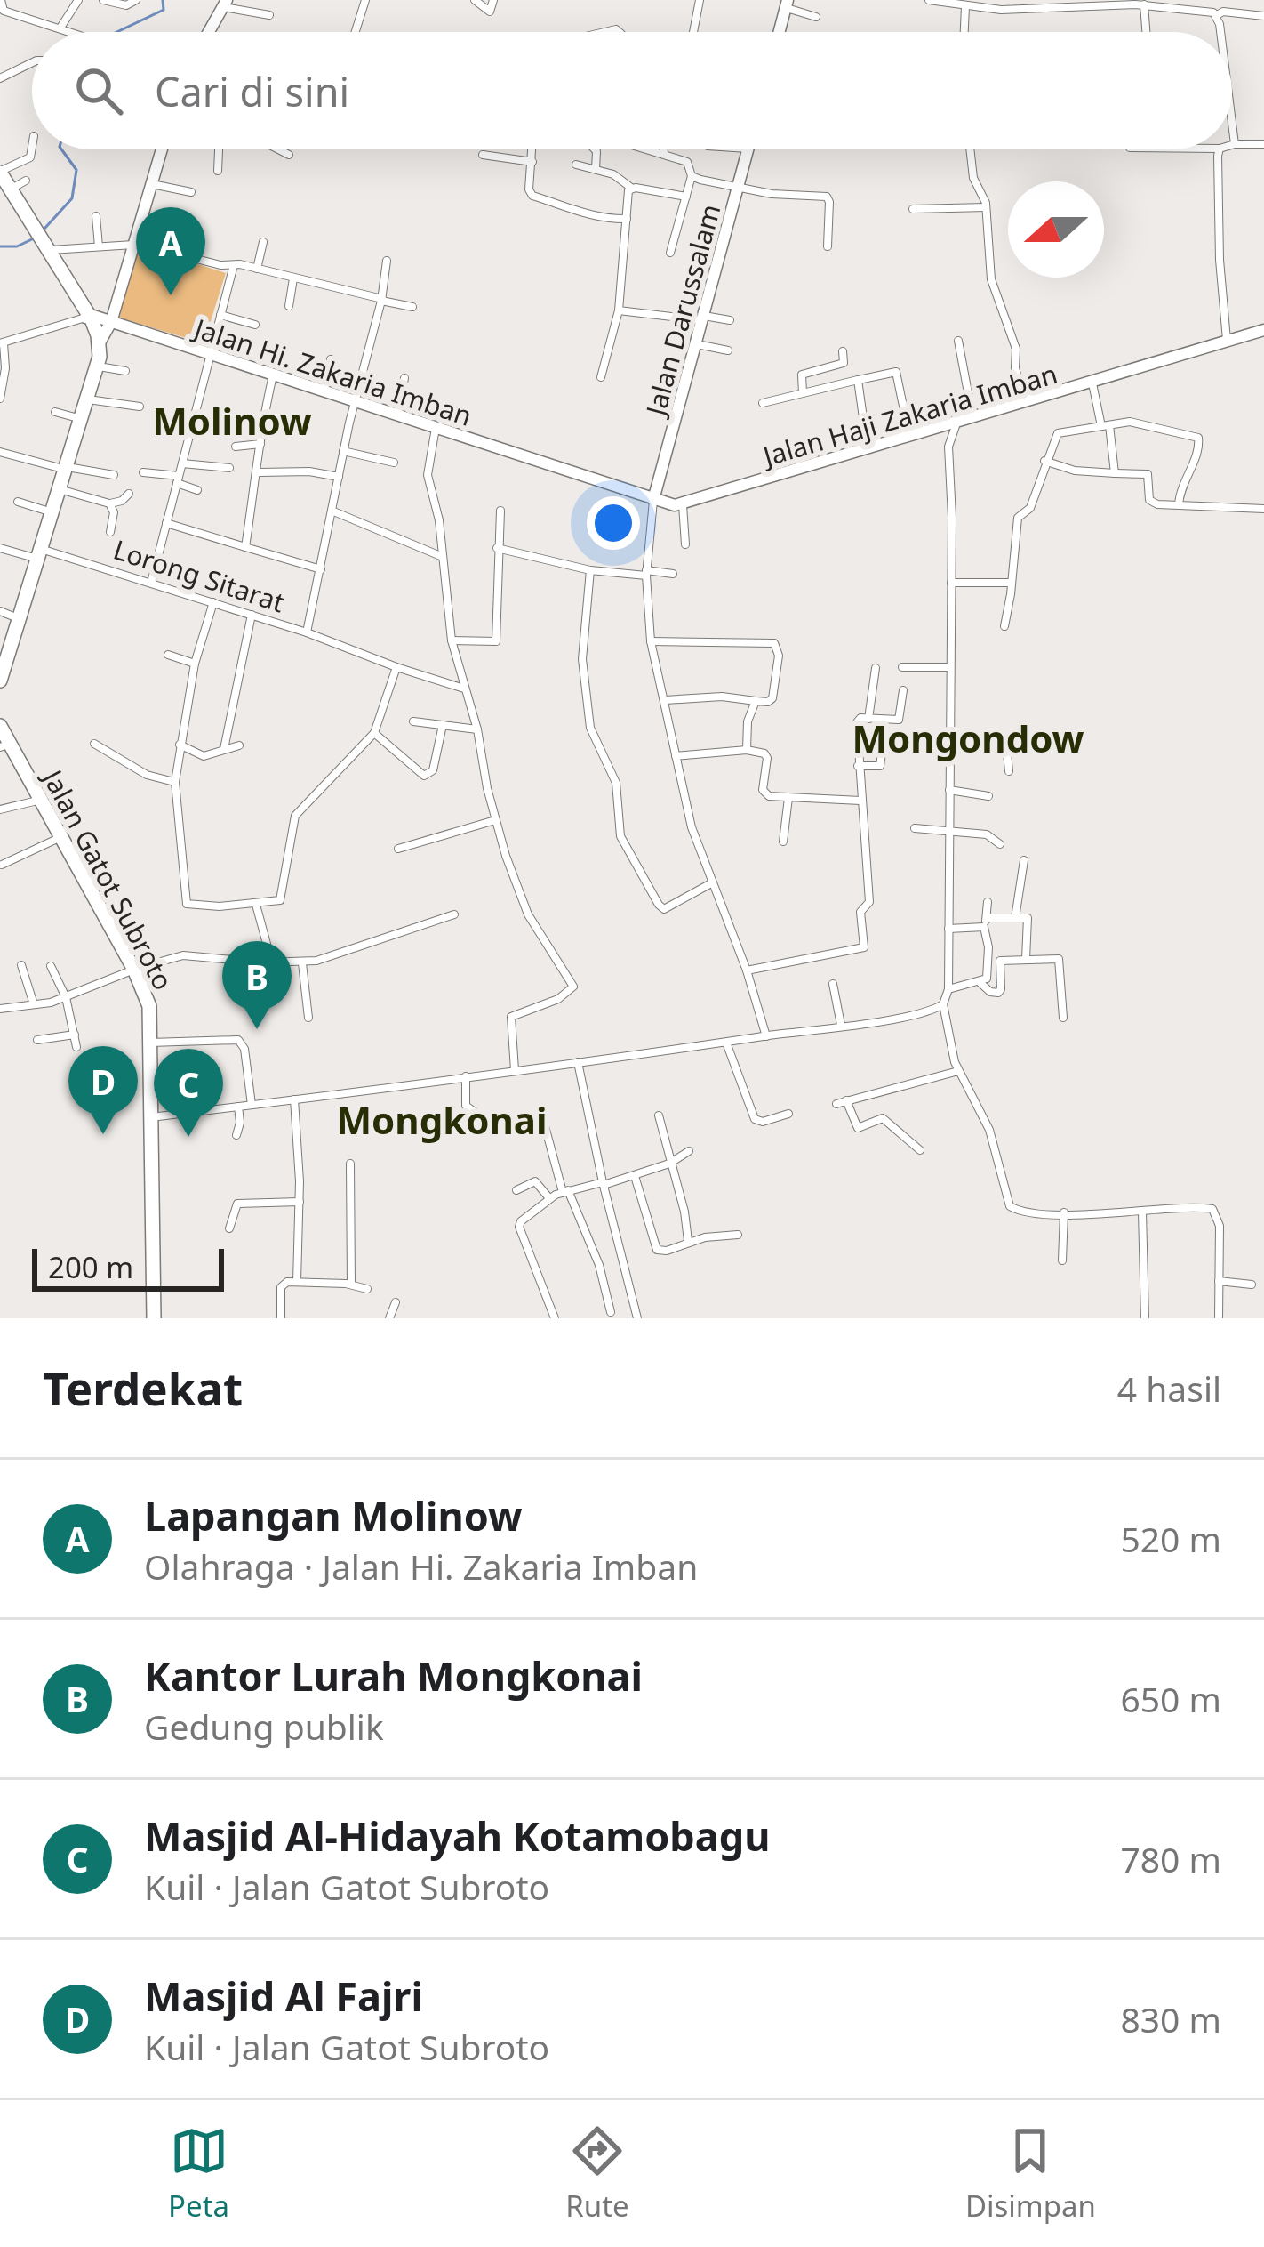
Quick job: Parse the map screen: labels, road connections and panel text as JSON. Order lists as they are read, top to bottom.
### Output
{
  "streets": {
    "highway": ["Jalan Gatot Subroto"],
    "main road": ["Jalan Darussalam", "Jalan Hi. Zakaria Imban", "Jalan Haji Zakaria Imban"],
    "street": ["Lorong Sitarat"]
  },
  "crossings": [
    ["Jalan Darussalam", "Jalan Haji Zakaria Imban"],
    ["Jalan Hi. Zakaria Imban", "Jalan Haji Zakaria Imban"],
    ["Jalan Hi. Zakaria Imban", "Lorong Sitarat"]
  ],
  "districts": ["Molinow", "Mongondow", "Mongkonai"],
  "scale_bar": "200 m",
  "north": "left",
  "page": {
    "search": "Cari di sini",
    "pins": [
      "A",
      "B",
      "D",
      "C"
    ],
    "scale": "200 m",
    "heading": ["Terdekat", "4 hasil"],
    "list": [
      {
        "mark": "A",
        "name": "Lapangan Molinow",
        "note": "Olahraga · Jalan Hi. Zakaria Imban",
        "value": "520 m"
      },
      {
        "mark": "B",
        "name": "Kantor Lurah Mongkonai",
        "note": "Gedung publik",
        "value": "650 m"
      },
      {
        "mark": "C",
        "name": "Masjid Al-Hidayah Kotamobagu",
        "note": "Kuil · Jalan Gatot Subroto",
        "value": "780 m"
      },
      {
        "mark": "D",
        "name": "Masjid Al Fajri",
        "note": "Kuil · Jalan Gatot Subroto",
        "value": "830 m"
      }
    ],
    "nav": ["Peta", "Rute", "Disimpan"]
  }
}
